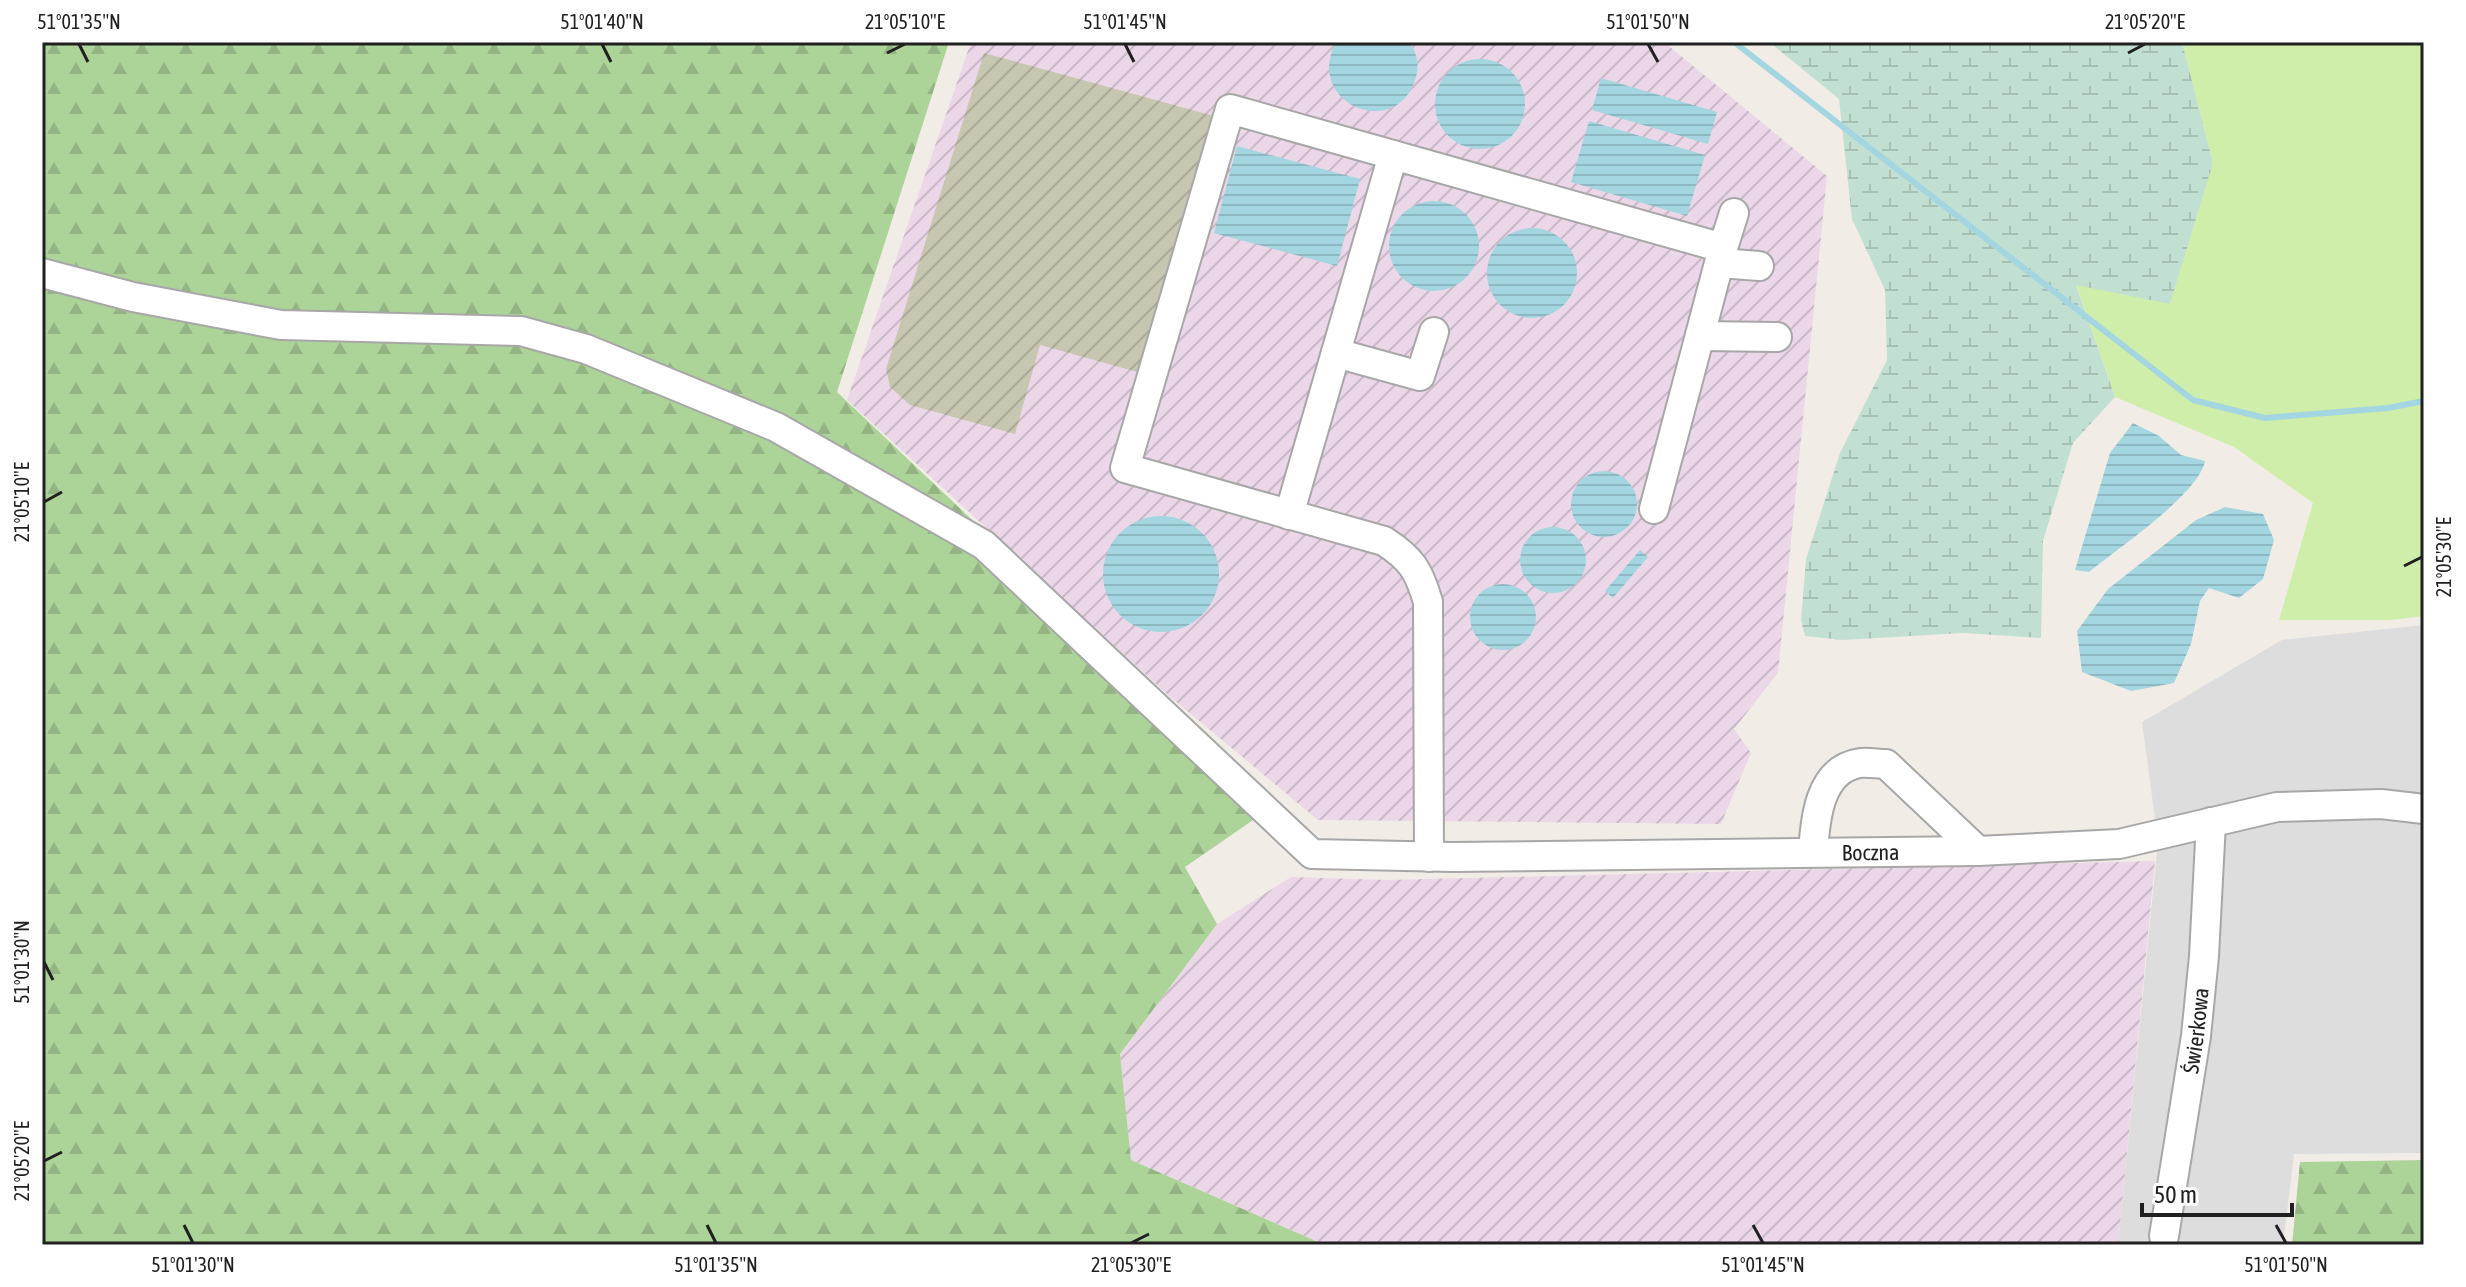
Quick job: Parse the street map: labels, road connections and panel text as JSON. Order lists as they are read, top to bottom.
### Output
{
  "streets": {
    "street": ["Boczna", "Świerkowa"]
  },
  "crossings": [
    ["Boczna", "Świerkowa"]
  ],
  "scale_bar": "50 m",
  "coordinates": [
    "51°01'35\"N",
    "51°01'40\"N",
    "21°05'10\"E",
    "51°01'45\"N",
    "51°01'50\"N",
    "21°05'20\"E",
    "21°05'30\"E",
    "51°01'30\"N"
  ]
}
